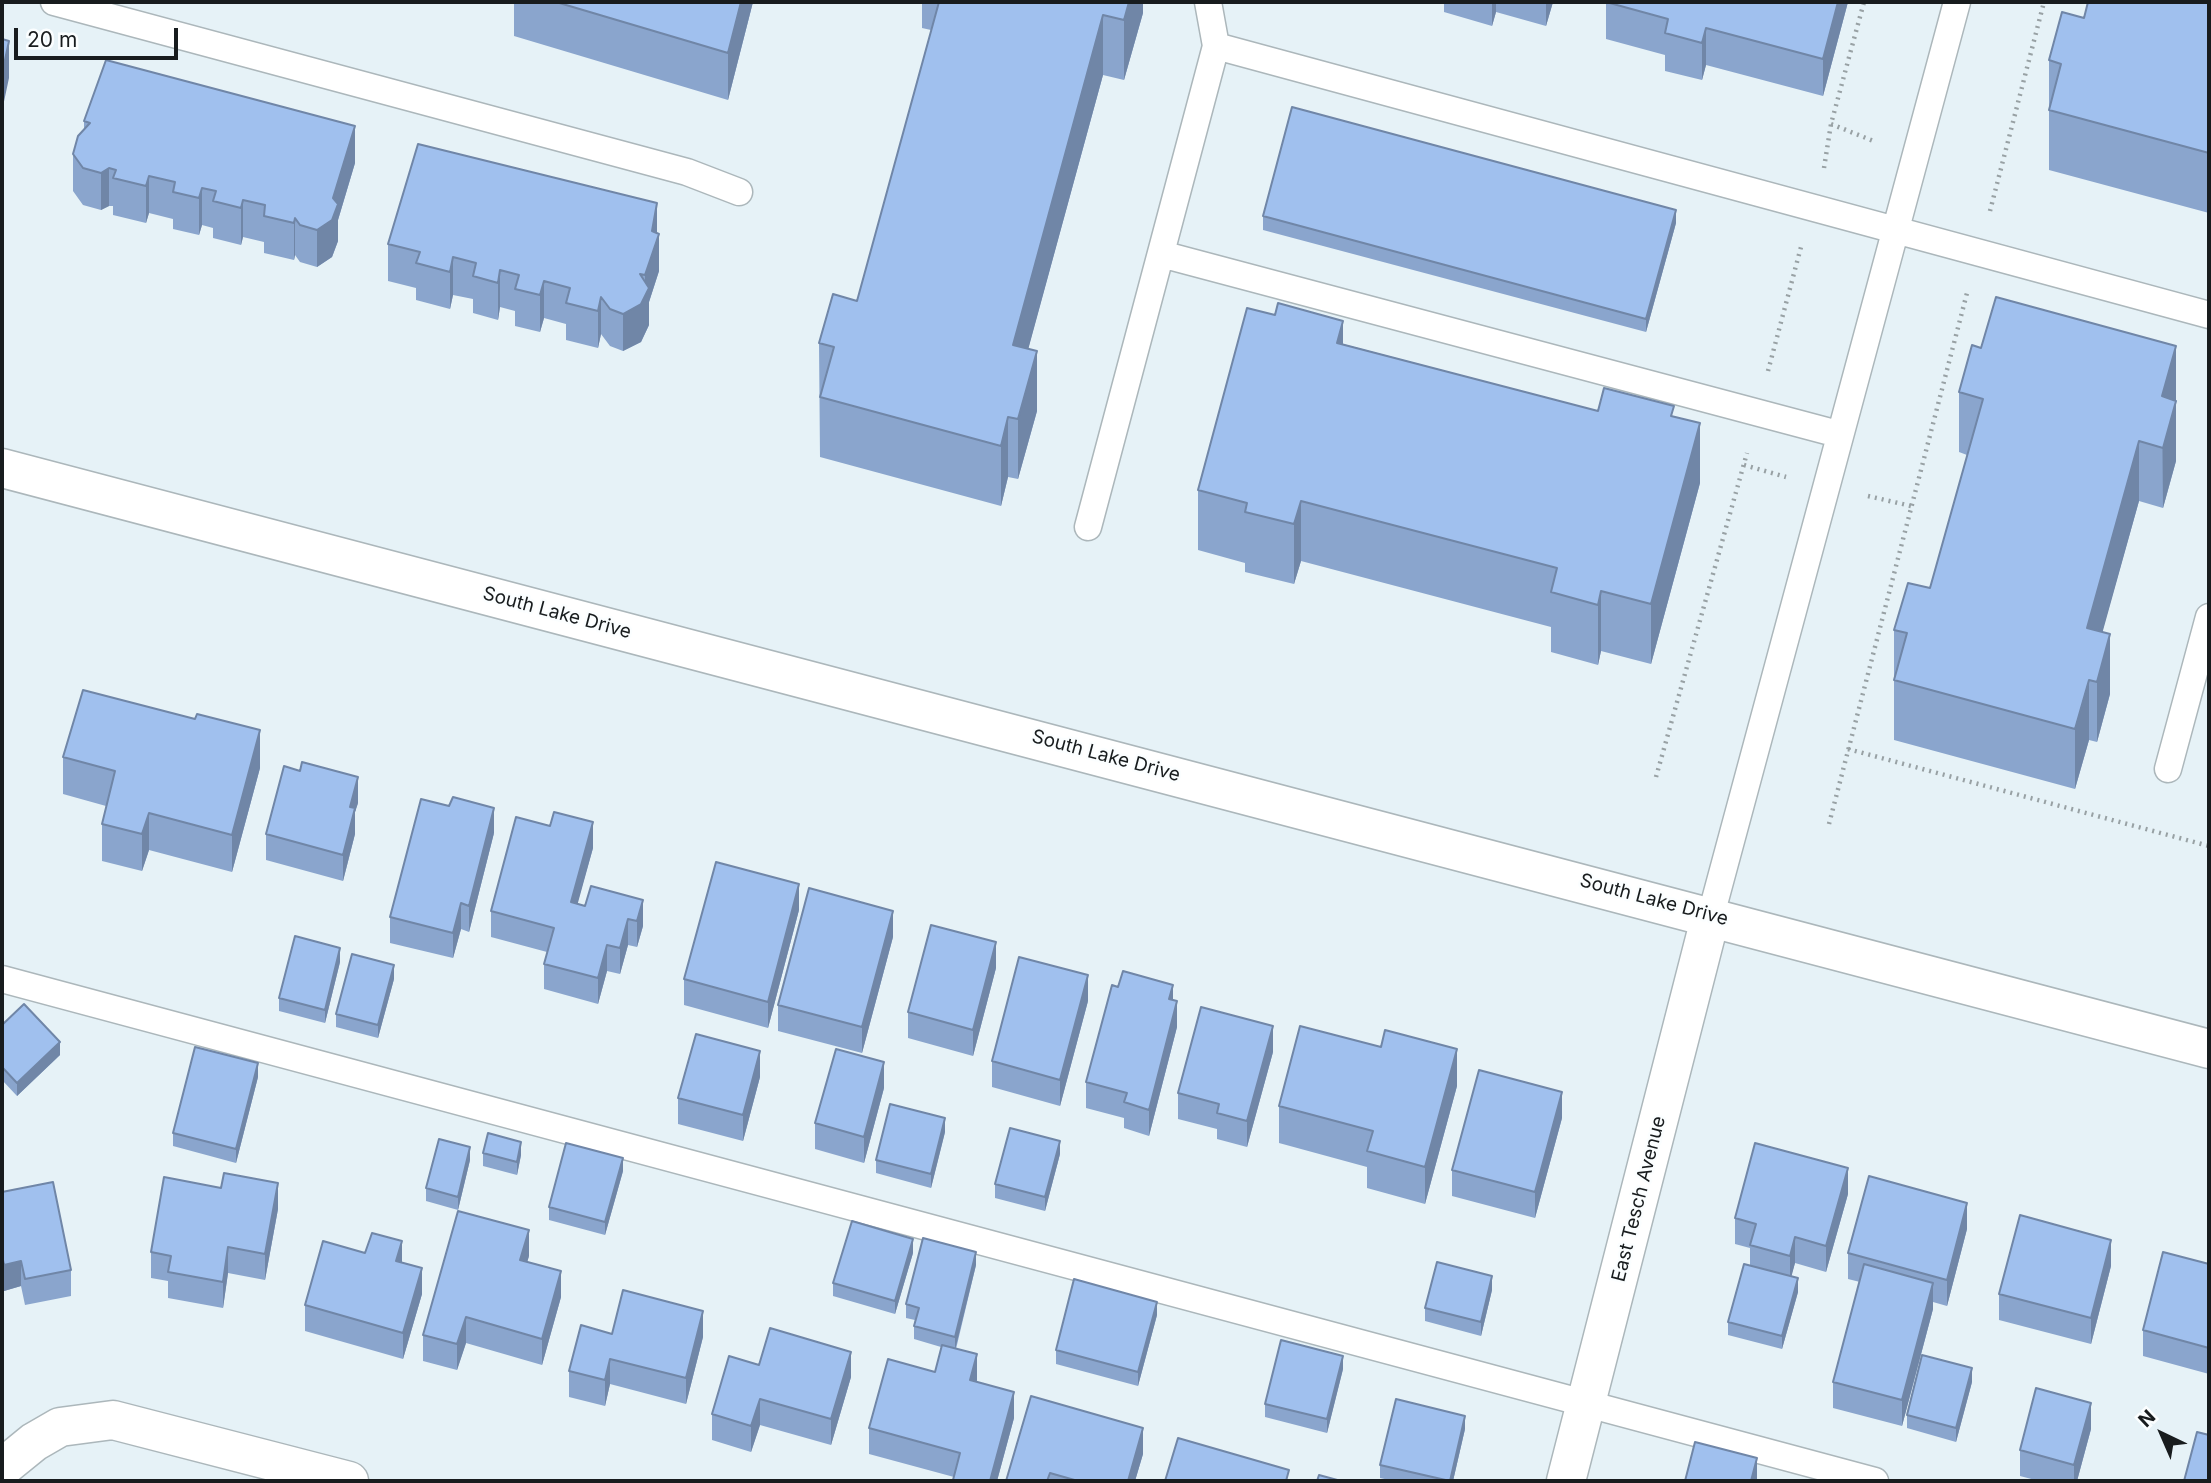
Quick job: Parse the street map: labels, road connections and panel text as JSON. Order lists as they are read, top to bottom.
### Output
{
  "streets": {
    "main road": ["South Lake Drive", "East Tesch Avenue"]
  },
  "crossings": [
    ["South Lake Drive", "East Tesch Avenue"]
  ],
  "scale_bar": "20 m",
  "north": "top left"
}
